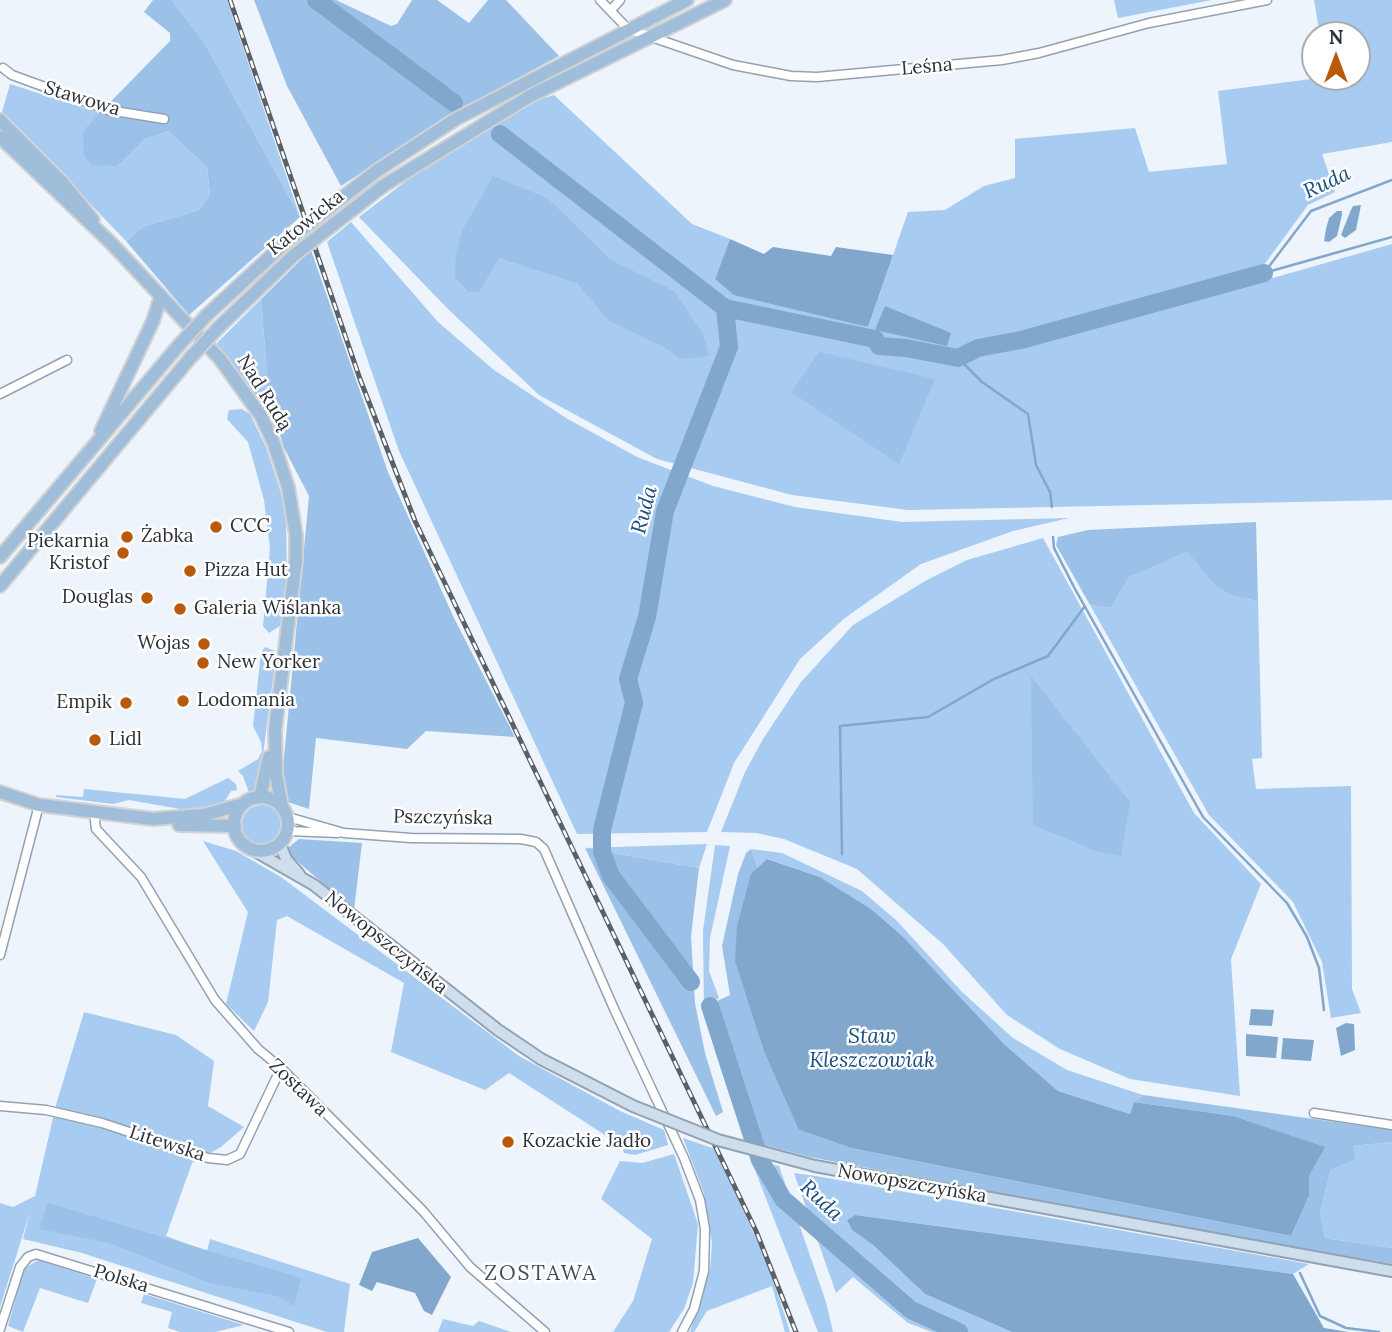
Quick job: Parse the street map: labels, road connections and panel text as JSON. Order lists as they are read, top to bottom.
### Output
{
  "streets": {
    "main road": ["Katowicka", "Nad Rudą", "Nowopszczyńska"],
    "street": [
      "Leśna",
      "Stawowa",
      "Pszczyńska",
      "Zostawa",
      "Litewska",
      "Polska"
    ]
  },
  "crossings": [
    ["Leśna", "Katowicka"],
    ["Nad Rudą", "Pszczyńska"],
    ["Nad Rudą", "Nowopszczyńska"],
    ["Pszczyńska", "Nowopszczyńska"],
    ["Zostawa", "Litewska"]
  ],
  "districts": ["ZOSTAWA"],
  "water": ["Ruda", "Staw Kleszczowiak"],
  "places": [
    "CCC",
    "Żabka",
    "Piekarnia Kristof",
    "Pizza Hut",
    "Douglas",
    "Galeria Wiślanka",
    "Wojas",
    "New Yorker",
    "Lodomania",
    "Empik",
    "Lidl",
    "Kozackie Jadło"
  ],
  "north": "top"
}
